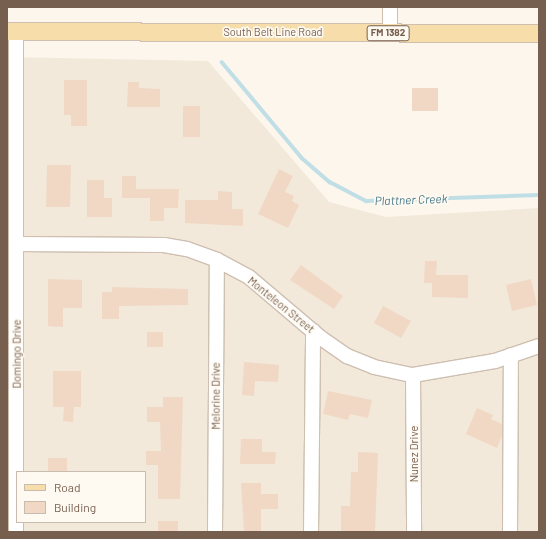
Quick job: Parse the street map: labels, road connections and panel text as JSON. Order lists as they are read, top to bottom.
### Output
{
  "streets": {
    "main road": ["South Belt Line Road", "FM 1382"],
    "street": [
      "Monteleon Street",
      "Domingo Drive",
      "Melorine Drive",
      "Nunez Drive"
    ]
  },
  "crossings": [
    ["South Belt Line Road", "Domingo Drive"],
    ["Monteleon Street", "Domingo Drive"],
    ["Monteleon Street", "Melorine Drive"],
    ["Monteleon Street", "Nunez Drive"]
  ],
  "water": ["Plattner Creek"],
  "legend": ["Road", "Building"]
}
